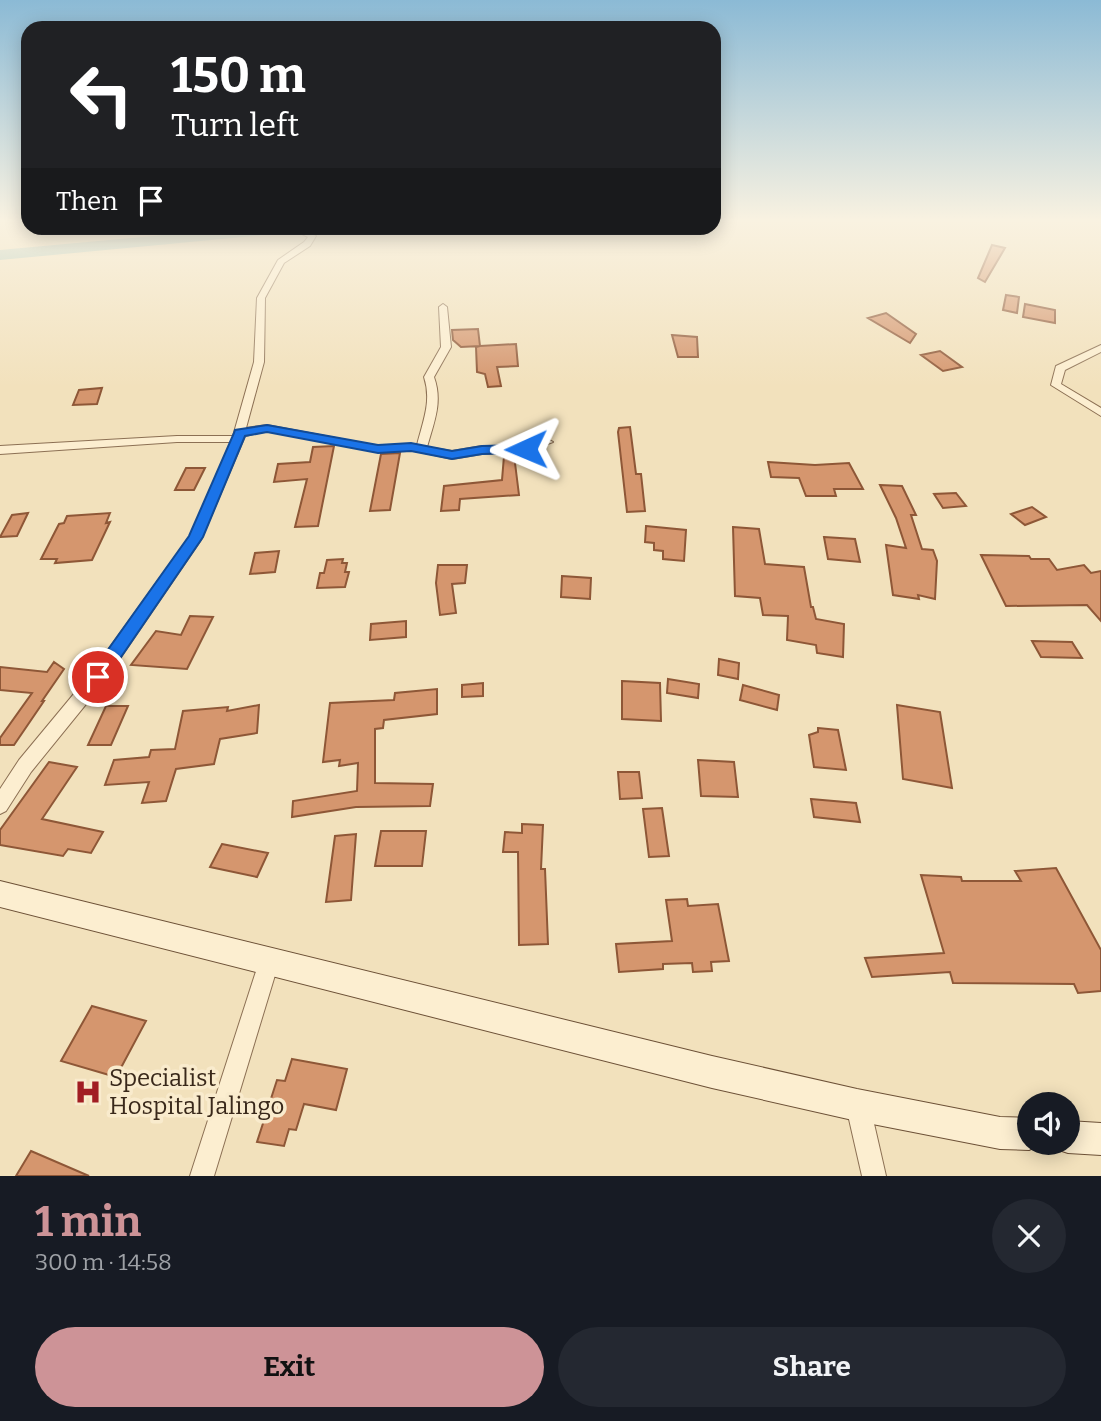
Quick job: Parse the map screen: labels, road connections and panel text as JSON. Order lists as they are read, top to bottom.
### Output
{
  "places": {
    "hospital": ["Specialist Hospital Jalingo"]
  },
  "page": {
    "turn": ["150 m", "Turn left"],
    "then": "Then",
    "heading": ["1 min", "300 m · 14:58"],
    "buttons": ["Exit", "Share"]
  }
}
